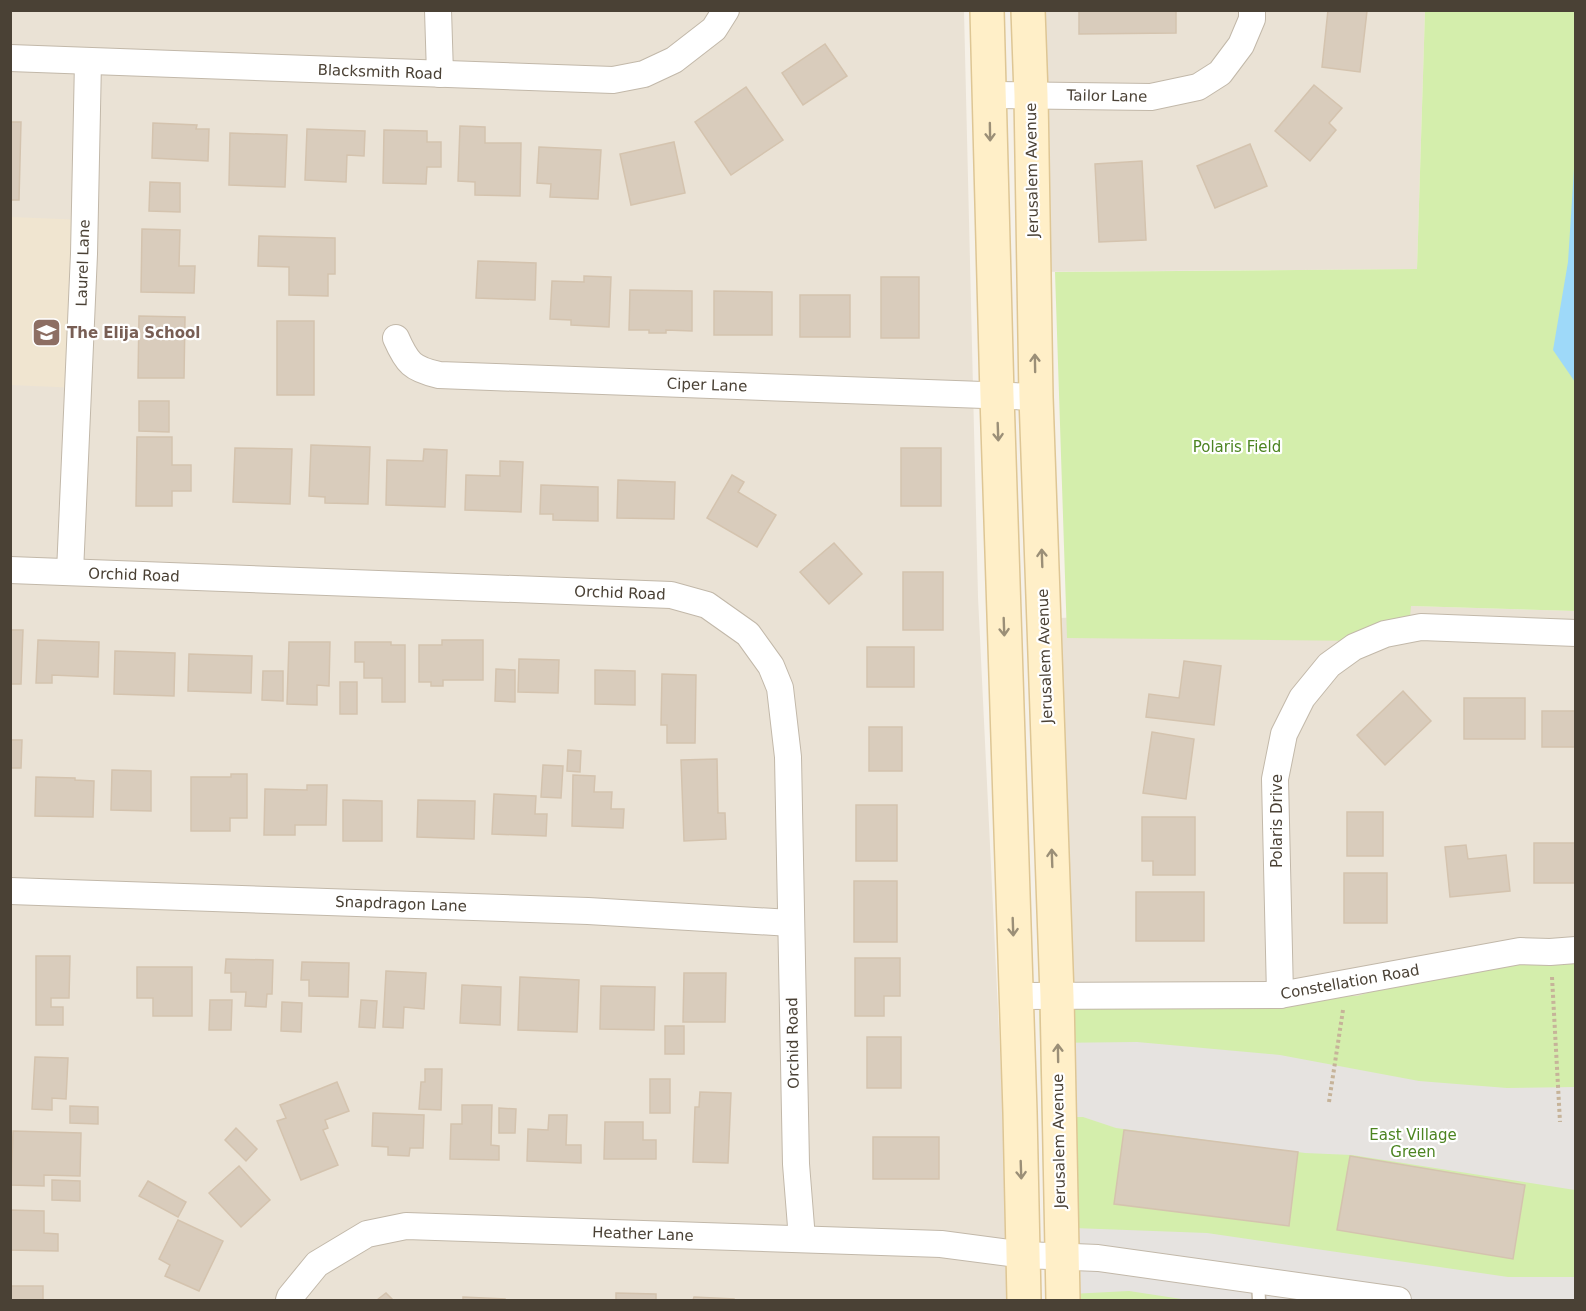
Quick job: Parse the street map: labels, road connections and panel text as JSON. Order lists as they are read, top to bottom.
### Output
{
  "streets": {
    "main road": ["Jerusalem Avenue"],
    "street": [
      "Blacksmith Road",
      "Tailor Lane",
      "Laurel Lane",
      "Ciper Lane",
      "Orchid Road",
      "Polaris Drive",
      "Snapdragon Lane",
      "Constellation Road",
      "Heather Lane"
    ]
  },
  "crossings": [
    ["Blacksmith Road", "Laurel Lane"],
    ["Tailor Lane", "Jerusalem Avenue"],
    ["Jerusalem Avenue", "Ciper Lane"],
    ["Jerusalem Avenue", "Constellation Road"],
    ["Laurel Lane", "Orchid Road"],
    ["Orchid Road", "Snapdragon Lane"],
    ["Orchid Road", "Heather Lane"],
    ["Polaris Drive", "Constellation Road"]
  ],
  "parks": ["Polaris Field", "East Village Green"],
  "places": {
    "school or university": ["The Elija School"]
  }
}
